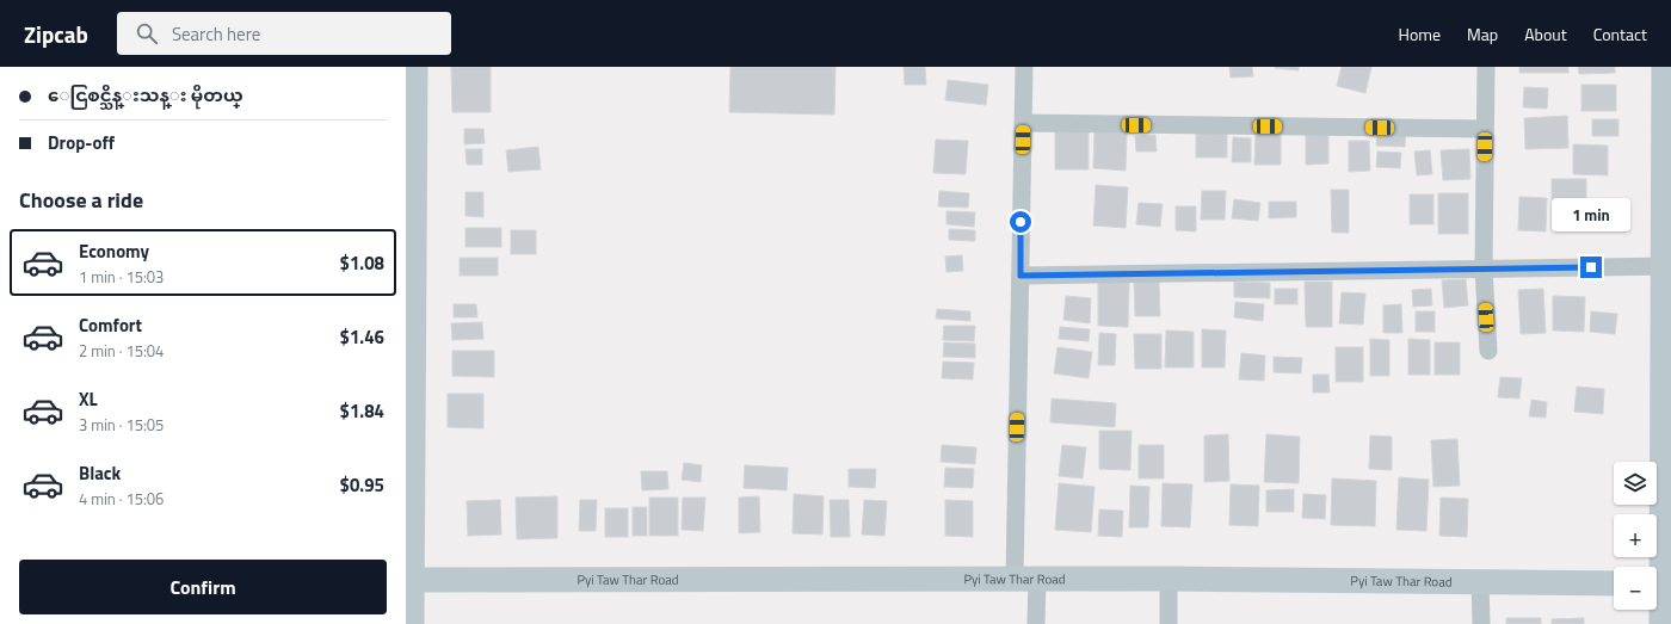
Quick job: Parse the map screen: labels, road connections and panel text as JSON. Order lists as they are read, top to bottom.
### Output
{
  "streets": {
    "street": ["Pyi Taw Thar Road"]
  },
  "page": {
    "header": "Zipcab",
    "search": "Search here",
    "nav": [
      "Home",
      "Map",
      "About",
      "Contact"
    ],
    "banner": ["ေငြစင္သိန္းသန္း မိုတယ္", "Drop-off"],
    "heading": "Choose a ride",
    "bubble": "1 min",
    "list": [
      {
        "name": "Economy",
        "note": "1 min · 15:03",
        "value": "$1.08"
      },
      {
        "name": "Comfort",
        "note": "2 min · 15:04",
        "value": "$1.46"
      },
      {
        "name": "XL",
        "note": "3 min · 15:05",
        "value": "$1.84"
      },
      {
        "name": "Black",
        "note": "4 min · 15:06",
        "value": "$0.95"
      }
    ],
    "map_buttons": ["+", "−"],
    "buttons": "Confirm"
  }
}
